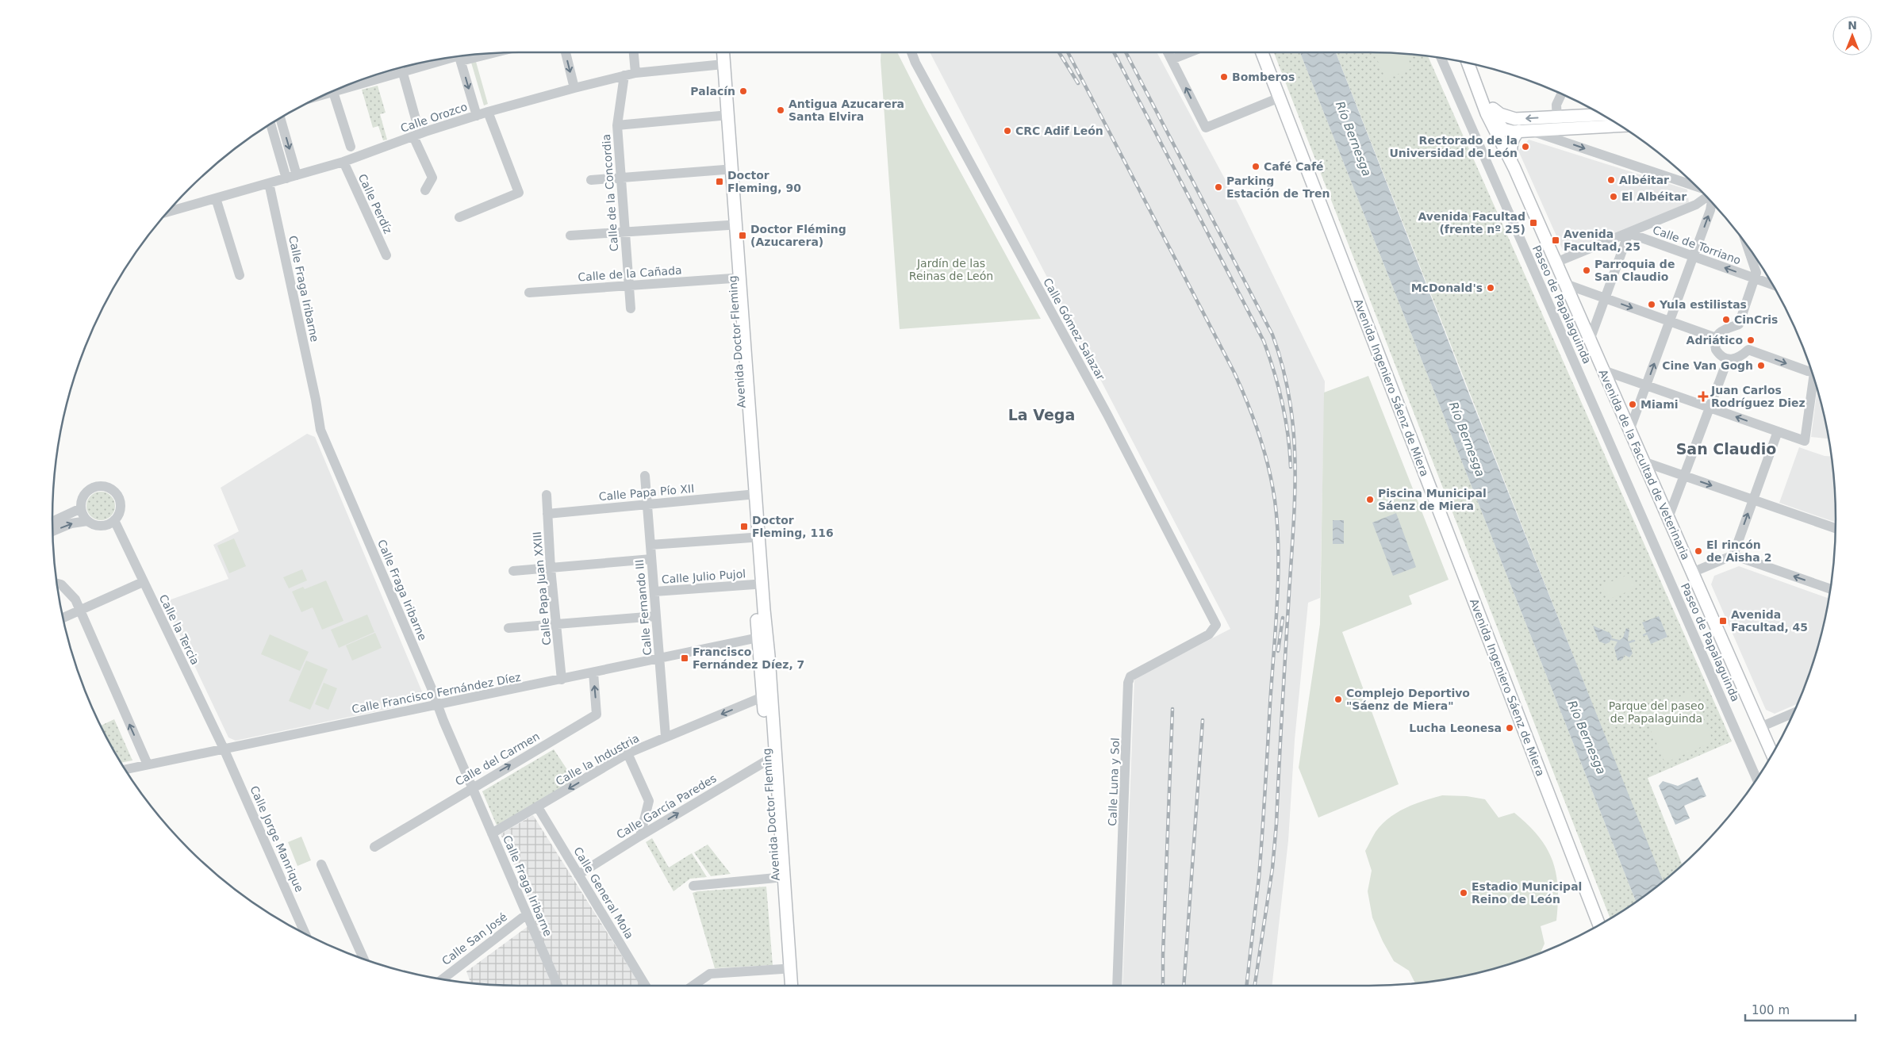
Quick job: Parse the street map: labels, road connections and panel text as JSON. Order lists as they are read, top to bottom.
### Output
{
  "streets": {
    "main road": ["Avenida Doctor Fleming", "Avenida Ingeniero Sáenz de Miera", "Avenida de la Facultad de Veterinaria"],
    "street": [
      "Calle Orozco",
      "Calle de la Concordia",
      "Calle Perdíz",
      "Calle de Torriano",
      "Calle de la Cañada",
      "Calle Fraga Iribarne",
      "Paseo de Papalaguinda",
      "Calle Gómez Salazar",
      "Calle Papa Pío XII",
      "Calle Julio Pujol",
      "Calle Papa Juan XXIII",
      "Calle Fernando III",
      "Calle la Tercia",
      "Calle Francisco Fernández Díez",
      "Calle del Carmen",
      "Calle la Industria",
      "Calle Luna y Sol",
      "Calle García Paredes",
      "Calle Jorge Manrique",
      "Calle General Mola",
      "Calle San José"
    ]
  },
  "crossings": [
    ["Calle Orozco", "Calle de la Concordia"],
    ["Calle Orozco", "Calle Perdíz"],
    ["Calle Orozco", "Calle Fraga Iribarne"],
    ["Calle Orozco", "Avenida Doctor Fleming"],
    ["Calle de la Concordia", "Calle de la Cañada"],
    ["Calle de la Cañada", "Avenida Doctor Fleming"],
    ["Calle Fraga Iribarne", "Calle Francisco Fernández Díez"],
    ["Calle Fraga Iribarne", "Calle del Carmen"],
    ["Calle Fraga Iribarne", "Calle la Industria"],
    ["Calle Fraga Iribarne", "Calle San José"],
    ["Calle Gómez Salazar", "Calle Luna y Sol"],
    ["Avenida Doctor Fleming", "Calle Papa Pío XII"],
    ["Avenida Doctor Fleming", "Calle Julio Pujol"],
    ["Avenida Doctor Fleming", "Calle Francisco Fernández Díez"],
    ["Avenida Doctor Fleming", "Calle la Industria"],
    ["Avenida Doctor Fleming", "Calle García Paredes"],
    ["Calle Papa Pío XII", "Calle Papa Juan XXIII"],
    ["Calle Papa Pío XII", "Calle Fernando III"],
    ["Calle Julio Pujol", "Calle Fernando III"],
    ["Calle Papa Juan XXIII", "Calle Francisco Fernández Díez"],
    ["Calle Fernando III", "Calle Francisco Fernández Díez"],
    ["Calle Fernando III", "Calle la Industria"],
    ["Calle la Tercia", "Calle Francisco Fernández Díez"],
    ["Calle la Tercia", "Calle Jorge Manrique"],
    ["Calle Francisco Fernández Díez", "Calle del Carmen"],
    ["Calle Francisco Fernández Díez", "Calle Jorge Manrique"],
    ["Calle la Industria", "Calle General Mola"],
    ["Calle García Paredes", "Calle General Mola"]
  ],
  "one_way": ["Calle del Carmen", "Calle la Industria"],
  "districts": ["La Vega", "San Claudio"],
  "water": ["Río Bernesga"],
  "parks": ["Jardín de las Reinas de León", "Parque del paseo de Papalaguinda"],
  "places": {
    "other": [
      "Bomberos",
      "Palacín",
      "Antigua Azucarera Santa Elvira",
      "CRC Adif León",
      "Rectorado de la Universidad de León",
      "Café Café",
      "Albéitar",
      "Parking Estación de Tren",
      "El Albéitar",
      "Parroquia de San Claudio",
      "McDonald's",
      "Yula estilistas",
      "CinCris",
      "Adriático",
      "Cine Van Gogh",
      "Miami",
      "Piscina Municipal Sáenz de Miera",
      "El rincón de Aisha 2",
      "Complejo Deportivo \"Sáenz de Miera\"",
      "Lucha Leonesa",
      "Estadio Municipal Reino de León"
    ],
    "transit": [
      "Doctor Fleming, 90",
      "Avenida Facultad (frente nº 25)",
      "Doctor Fléming (Azucarera)",
      "Avenida Facultad, 25",
      "Doctor Fleming, 116",
      "Avenida Facultad, 45",
      "Francisco Fernández Díez, 7"
    ],
    "health": ["Juan Carlos Rodríguez Diez"]
  },
  "scale_bar": "100 m",
  "north": "top"
}
